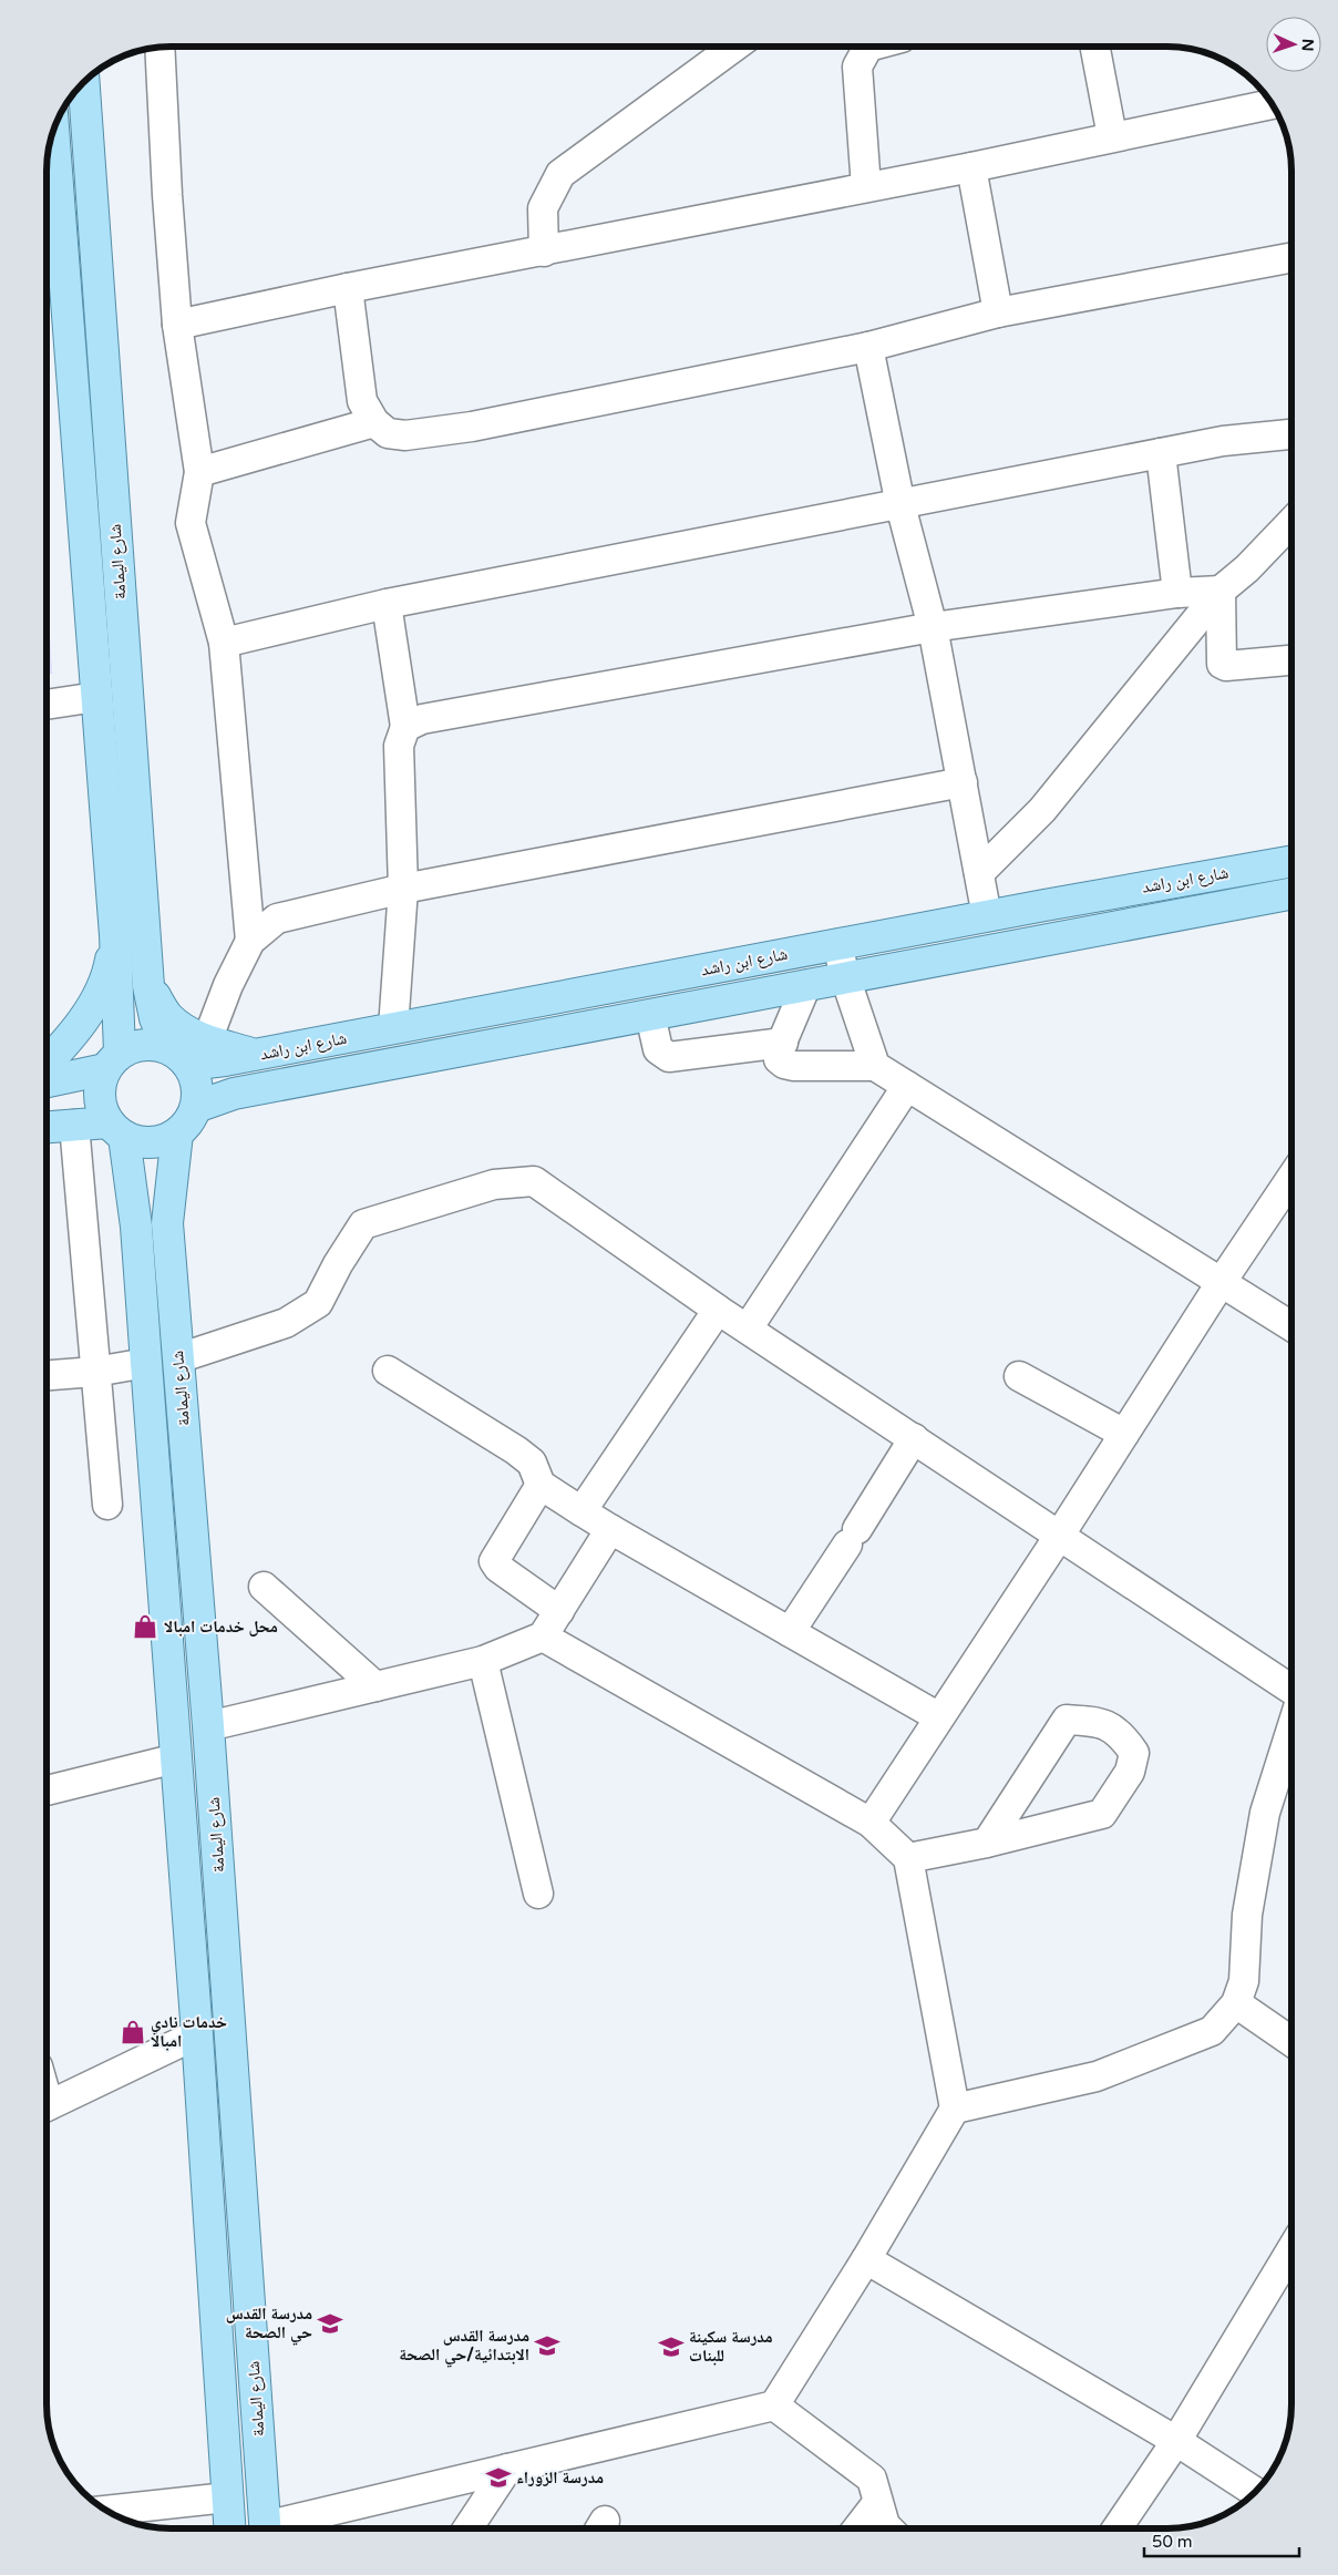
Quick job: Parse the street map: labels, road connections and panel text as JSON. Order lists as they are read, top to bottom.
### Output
{
  "streets": {
    "main road": ["شارع اليمامة", "شارع ابن راشد"]
  },
  "crossings": [
    ["شارع اليمامة", "شارع ابن راشد"]
  ],
  "places": {
    "shop": ["محل خدمات امبالا", "خدمات نادي امبالا"],
    "school or university": [
      "مدرسة القدس حي الصحة",
      "مدرسة القدس الابتدائية/حي الصحة",
      "مدرسة سكينة للبنات",
      "مدرسة الزوراء"
    ]
  },
  "scale_bar": "50 m",
  "north": "right"
}
